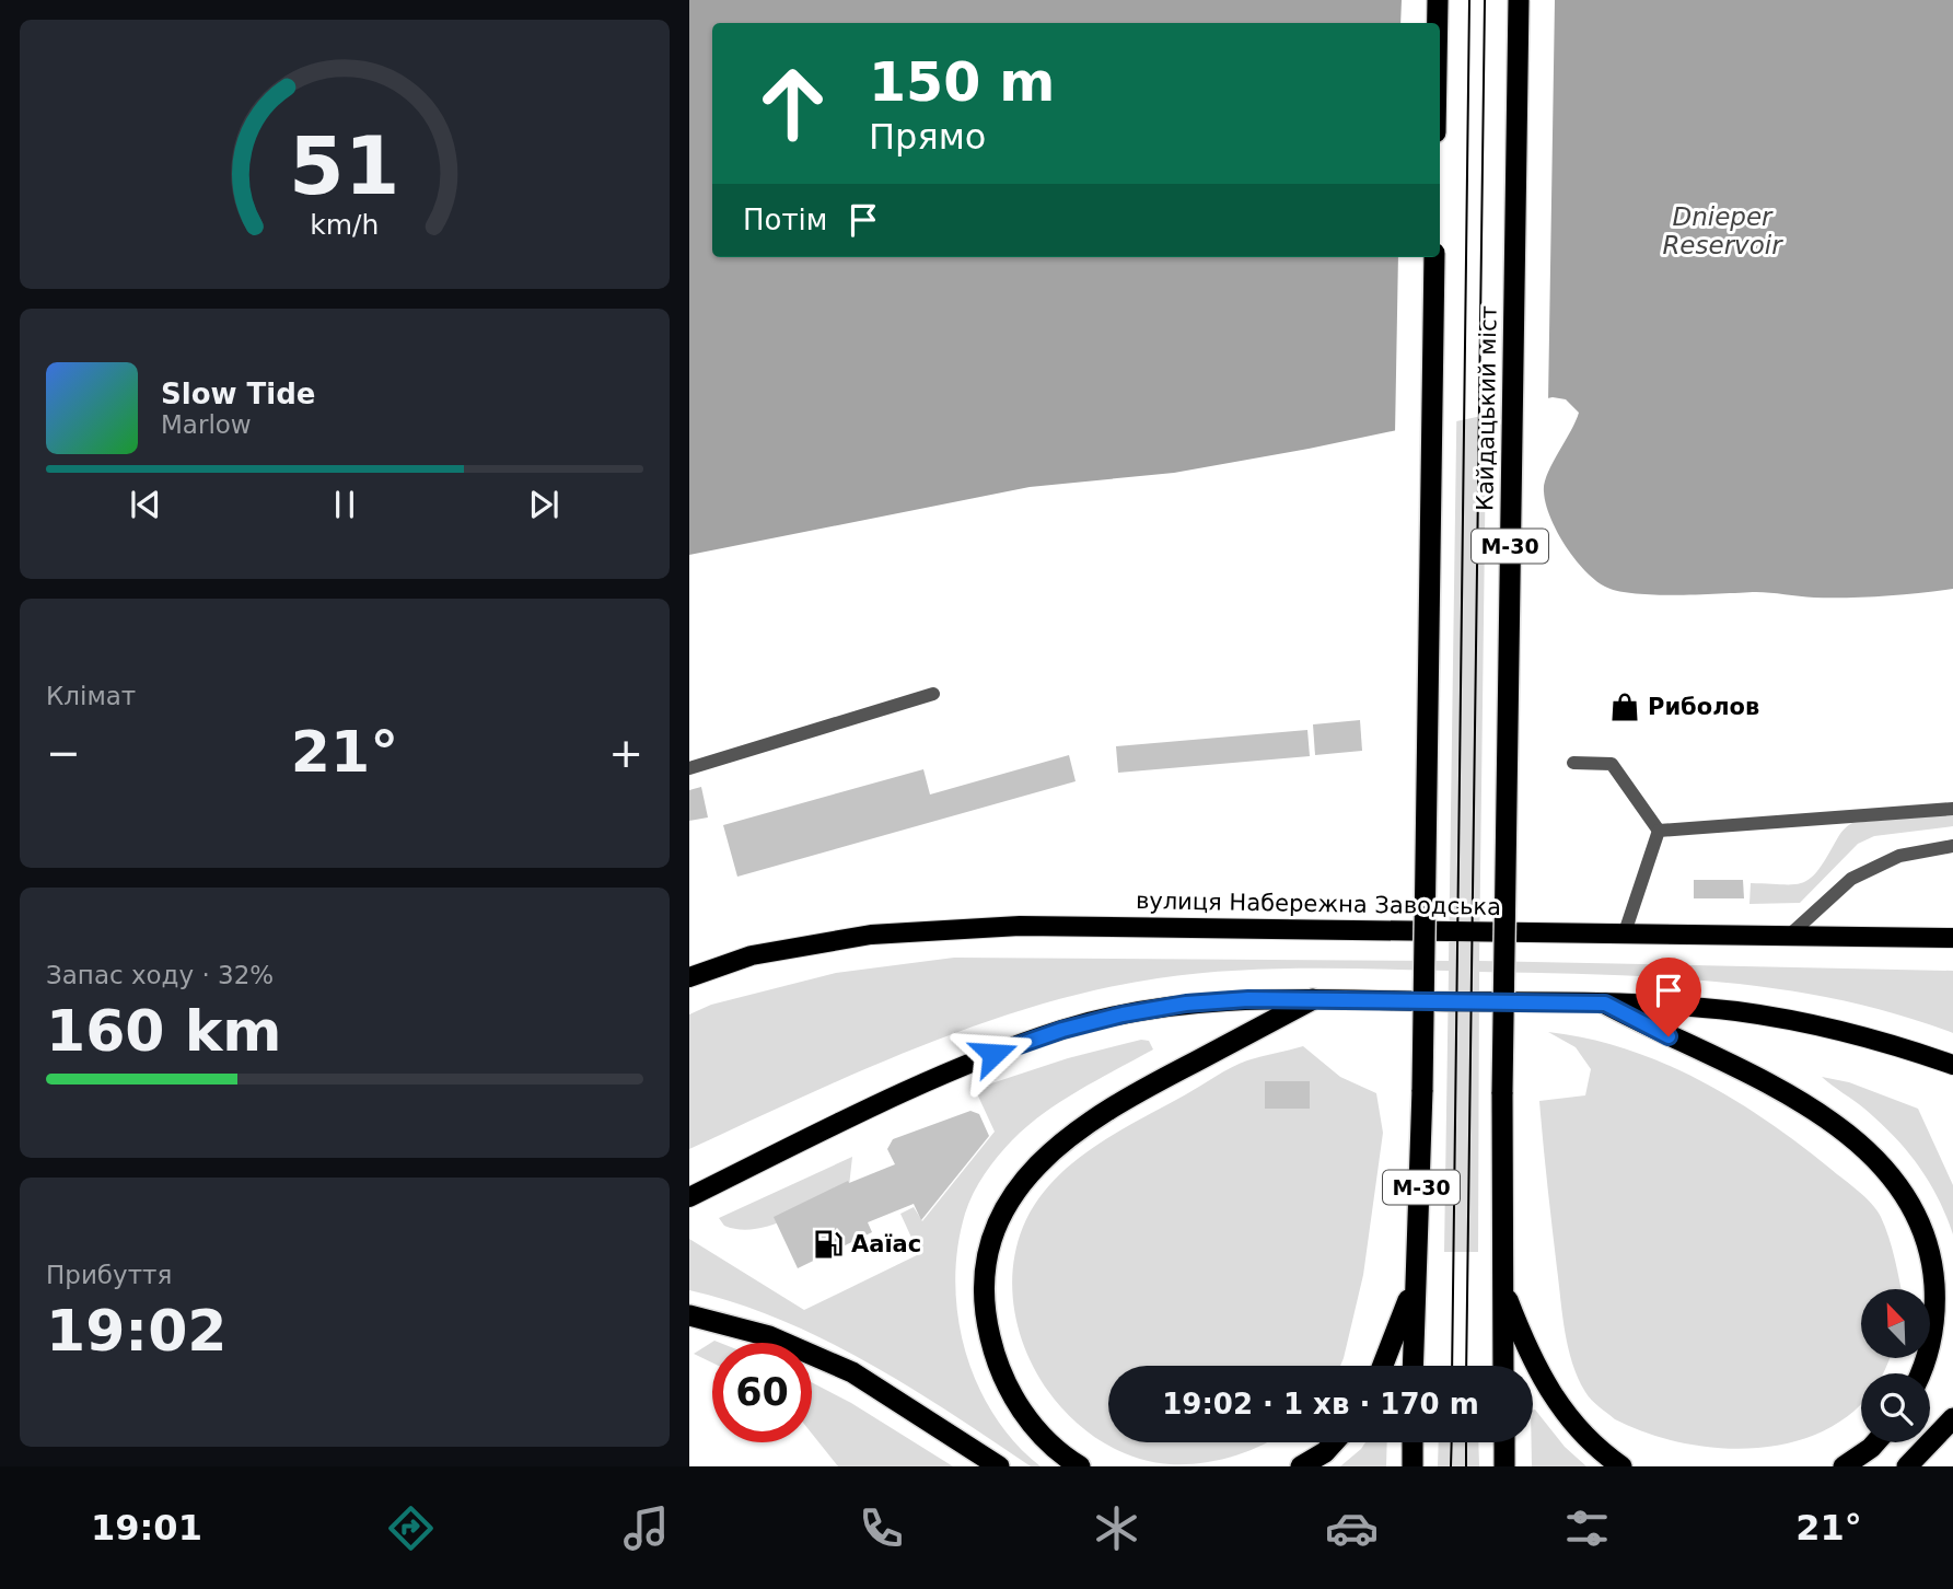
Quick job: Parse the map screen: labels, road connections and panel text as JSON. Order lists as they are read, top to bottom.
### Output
{
  "streets": {
    "highway": ["Кайдацький міст", "М-30"],
    "main road": ["вулиця Набережна Заводська"]
  },
  "crossings": [
    ["Кайдацький міст", "М-30"]
  ],
  "water": ["Dnieper Reservoir"],
  "places": {
    "shop": ["Риболов"],
    "fuel station": ["Ааїас"]
  },
  "north": "top left",
  "page": {
    "turn": ["150 m", "Прямо"],
    "then": "Потім",
    "song": ["Slow Tide", "Marlow"],
    "tile": [
      "Клімат",
      ["Запас ходу · 32%", "160 km"],
      ["Прибуття", "19:02"]
    ],
    "heat": ["−", "21°", "+"],
    "limit": "60",
    "trip": "19:02 · 1 хв · 170 m",
    "tabs": ["19:01", "21°"],
    "gauge": ["51", "km/h"]
  }
}
